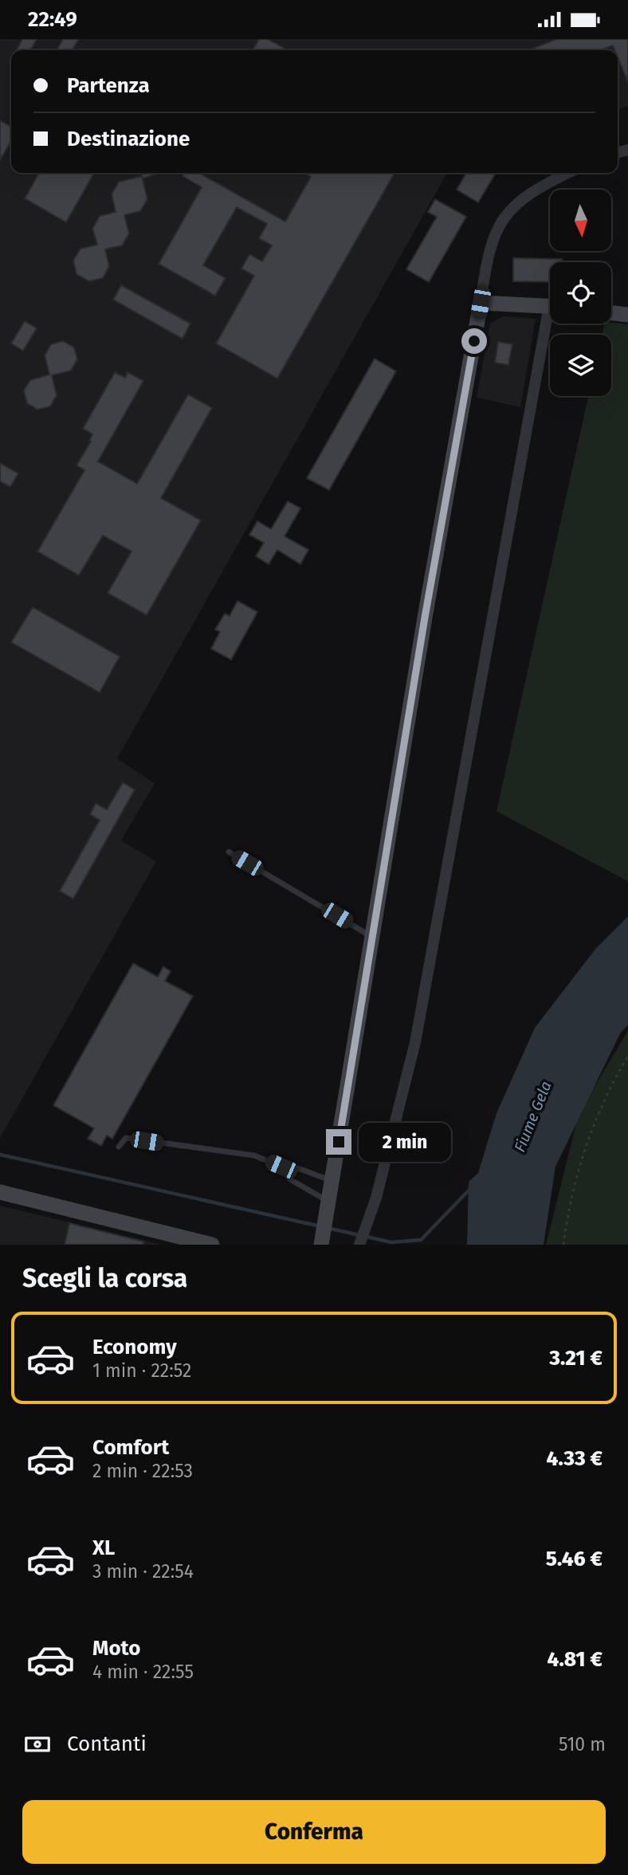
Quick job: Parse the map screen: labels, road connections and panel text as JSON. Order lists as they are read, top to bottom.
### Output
{
  "water": ["Fiume Gela"],
  "north": "bottom",
  "page": {
    "status": "22:49",
    "banner": ["Partenza", "Destinazione"],
    "bubble": "2 min",
    "heading": "Scegli la corsa",
    "list": [
      {
        "name": "Economy",
        "note": "1 min · 22:52",
        "value": "3.21 €"
      },
      {
        "name": "Comfort",
        "note": "2 min · 22:53",
        "value": "4.33 €"
      },
      {
        "name": "XL",
        "note": "3 min · 22:54",
        "value": "5.46 €"
      },
      {
        "name": "Moto",
        "note": "4 min · 22:55",
        "value": "4.81 €"
      }
    ],
    "pay": ["Contanti", "510 m"],
    "buttons": "Conferma"
  }
}
